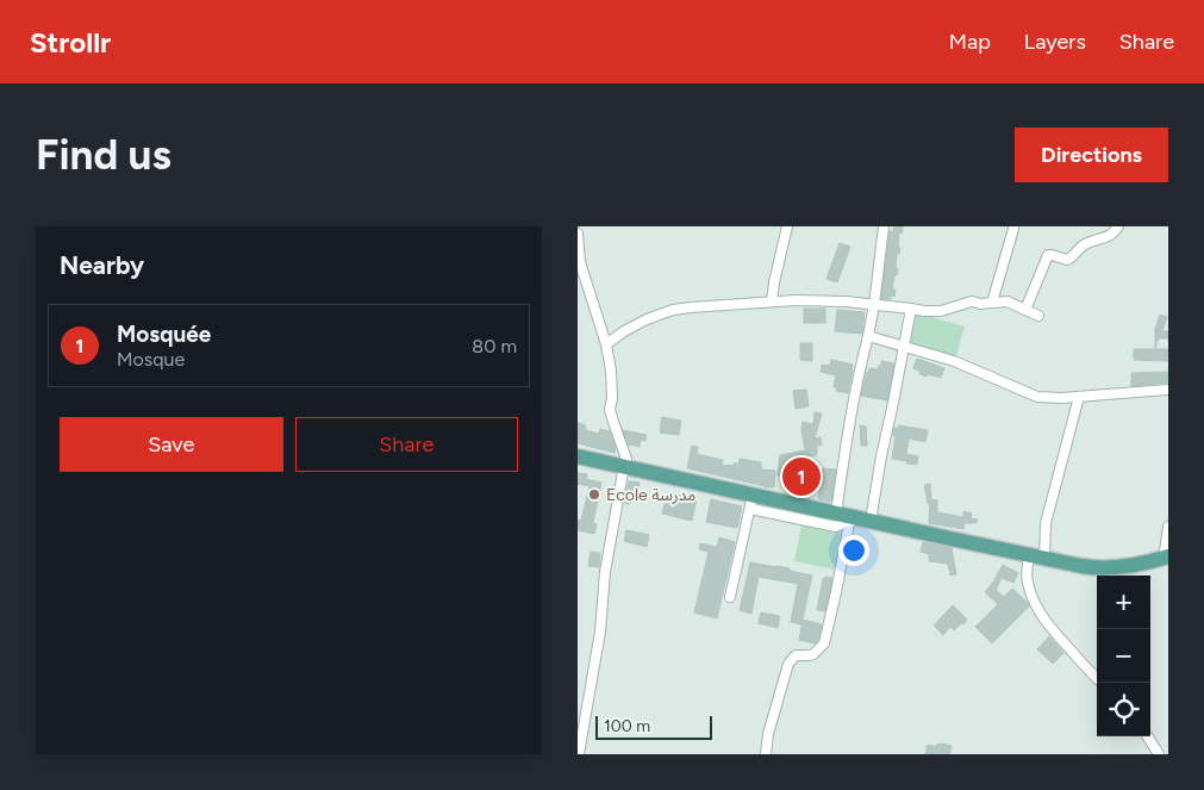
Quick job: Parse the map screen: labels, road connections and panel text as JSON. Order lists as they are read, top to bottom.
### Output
{
  "places": ["Ecole مدرسة"],
  "scale_bar": "100 m",
  "page": {
    "header": "Strollr",
    "nav": ["Map", "Layers", "Share"],
    "buttons": [
      "Directions",
      ["Save", "Share"]
    ],
    "title": "Find us",
    "heading": "Nearby",
    "list": [
      {
        "mark": "1",
        "name": "Mosquée",
        "note": "Mosque",
        "value": "80 m"
      }
    ],
    "pins": "1",
    "map_buttons": ["+", "−"],
    "scale": "100 m"
  }
}
